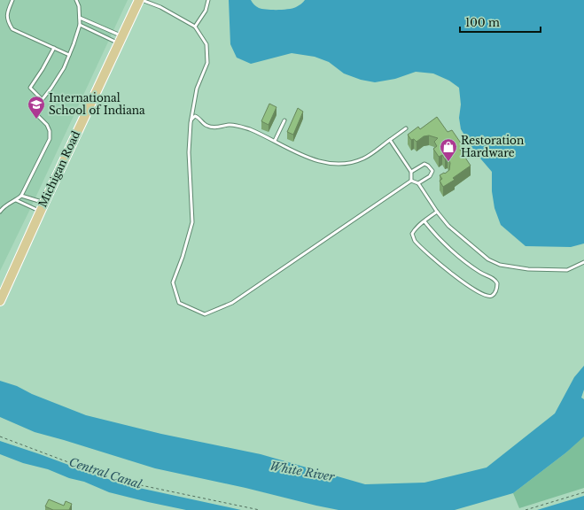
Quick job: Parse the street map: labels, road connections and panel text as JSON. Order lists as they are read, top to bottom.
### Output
{
  "streets": {
    "main road": ["Michigan Road"]
  },
  "water": ["White River", "Central Canal"],
  "places": {
    "school or university": ["International School of Indiana"],
    "shop": ["Restoration Hardware"]
  },
  "scale_bar": "100 m"
}
